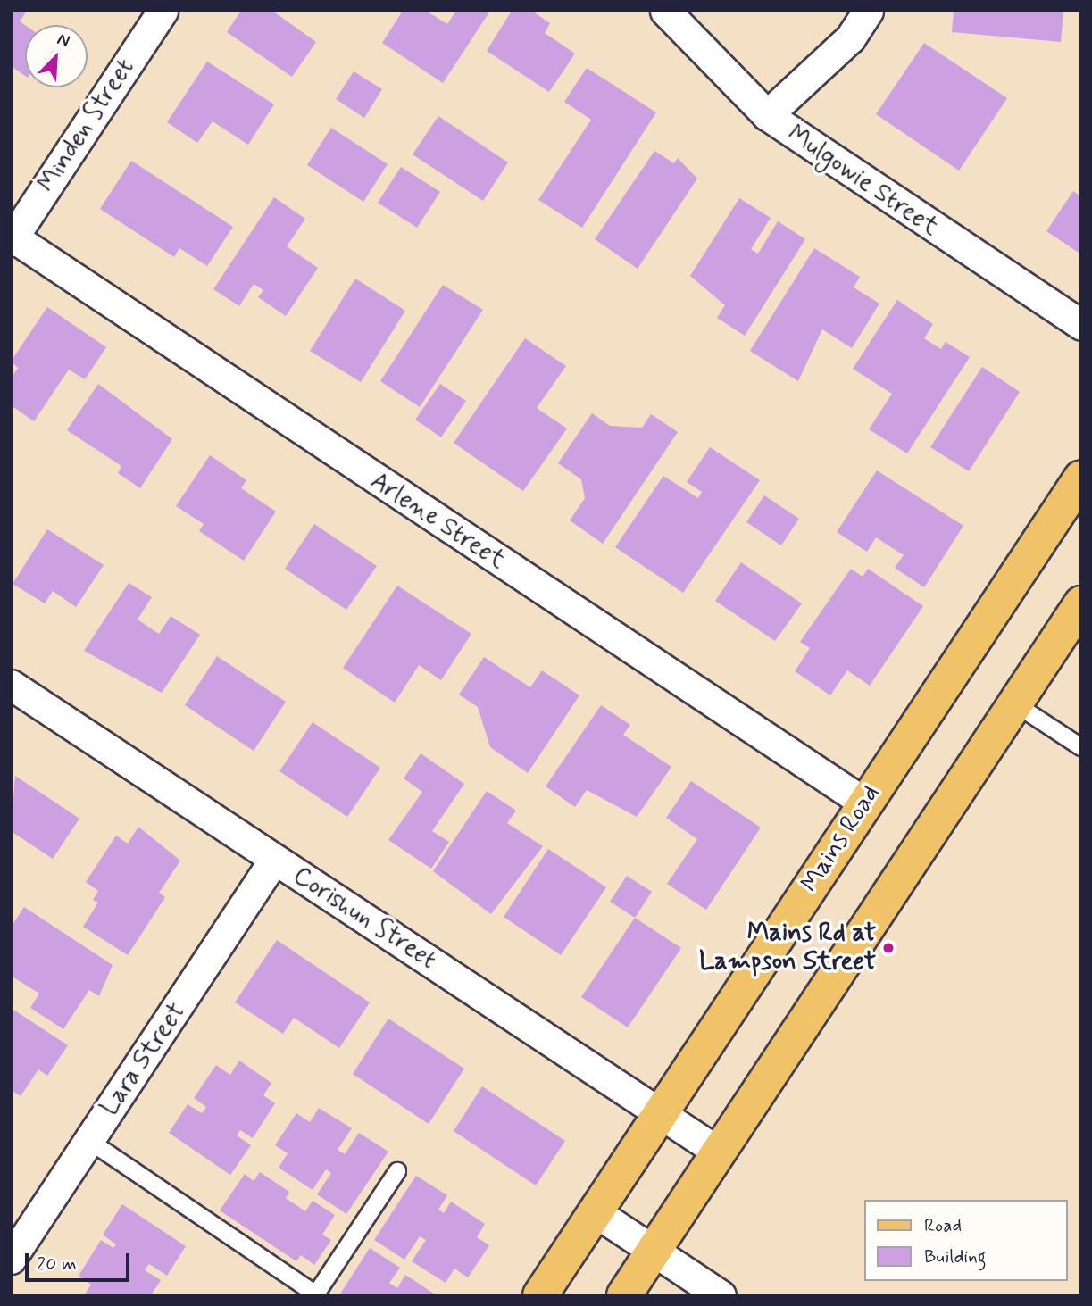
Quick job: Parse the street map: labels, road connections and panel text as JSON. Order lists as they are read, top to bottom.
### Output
{
  "streets": {
    "main road": ["Mains Road"],
    "street": [
      "Minden Street",
      "Mulgowie Street",
      "Arlene Street",
      "Corishun Street",
      "Lara Street"
    ]
  },
  "crossings": [
    ["Minden Street", "Arlene Street"],
    ["Arlene Street", "Mains Road"],
    ["Mains Road", "Corishun Street"],
    ["Corishun Street", "Lara Street"]
  ],
  "places": ["Mains Rd at Lampson Street"],
  "legend": ["Road", "Building"],
  "scale_bar": "20 m",
  "north": "top right"
}
